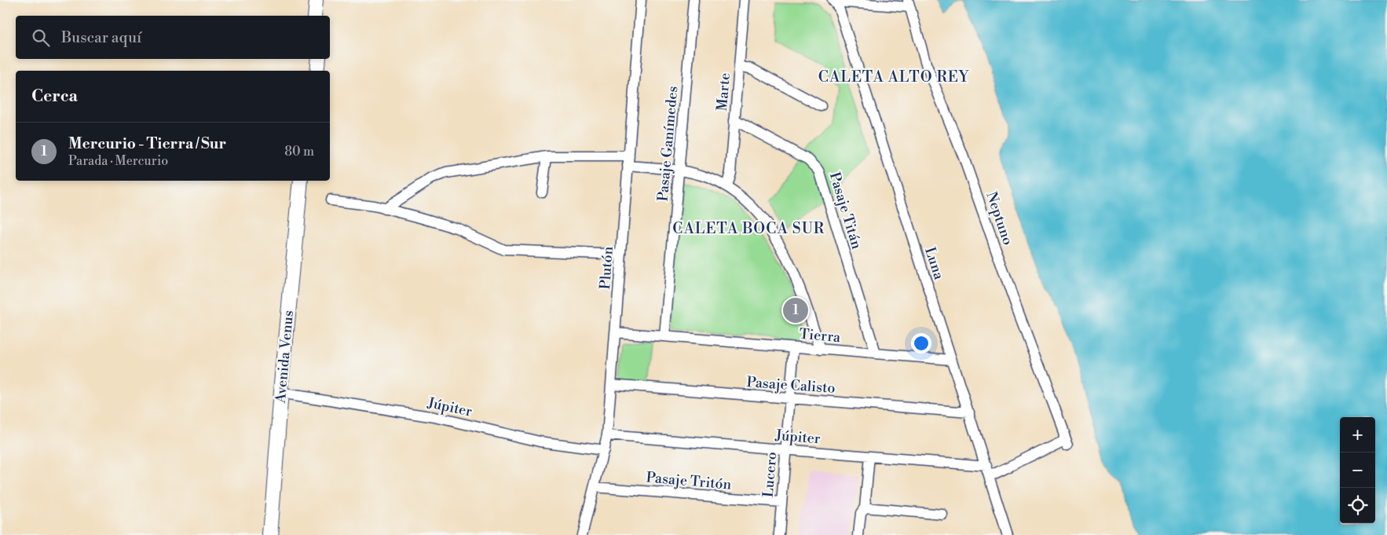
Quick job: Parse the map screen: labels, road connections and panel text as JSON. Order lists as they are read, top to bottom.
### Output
{
  "streets": {
    "street": [
      "Marte",
      "Pasaje Ganímedes",
      "Pasaje Titán",
      "Neptuno",
      "Luna",
      "Plutón",
      "Tierra",
      "Avenida Venus",
      "Pasaje Calisto",
      "Júpiter",
      "Lucero",
      "Pasaje Tritón"
    ]
  },
  "crossings": [
    ["Marte", "Pasaje Titán"],
    ["Pasaje Ganímedes", "Tierra"],
    ["Pasaje Titán", "Tierra"],
    ["Neptuno", "Luna"],
    ["Luna", "Tierra"],
    ["Luna", "Pasaje Calisto"],
    ["Luna", "Júpiter"],
    ["Plutón", "Tierra"],
    ["Plutón", "Pasaje Calisto"],
    ["Plutón", "Júpiter"],
    ["Plutón", "Pasaje Tritón"],
    ["Tierra", "Lucero"],
    ["Avenida Venus", "Júpiter"],
    ["Pasaje Calisto", "Lucero"],
    ["Júpiter", "Lucero"],
    ["Lucero", "Pasaje Tritón"]
  ],
  "districts": ["CALETA ALTO REY", "CALETA BOCA SUR"],
  "page": {
    "search": "Buscar aquí",
    "heading": "Cerca",
    "list": [
      {
        "mark": "1",
        "name": "Mercurio - Tierra / Sur",
        "note": "Parada · Mercurio",
        "value": "80 m"
      }
    ],
    "pins": "1",
    "map_buttons": ["+", "−"]
  }
}
